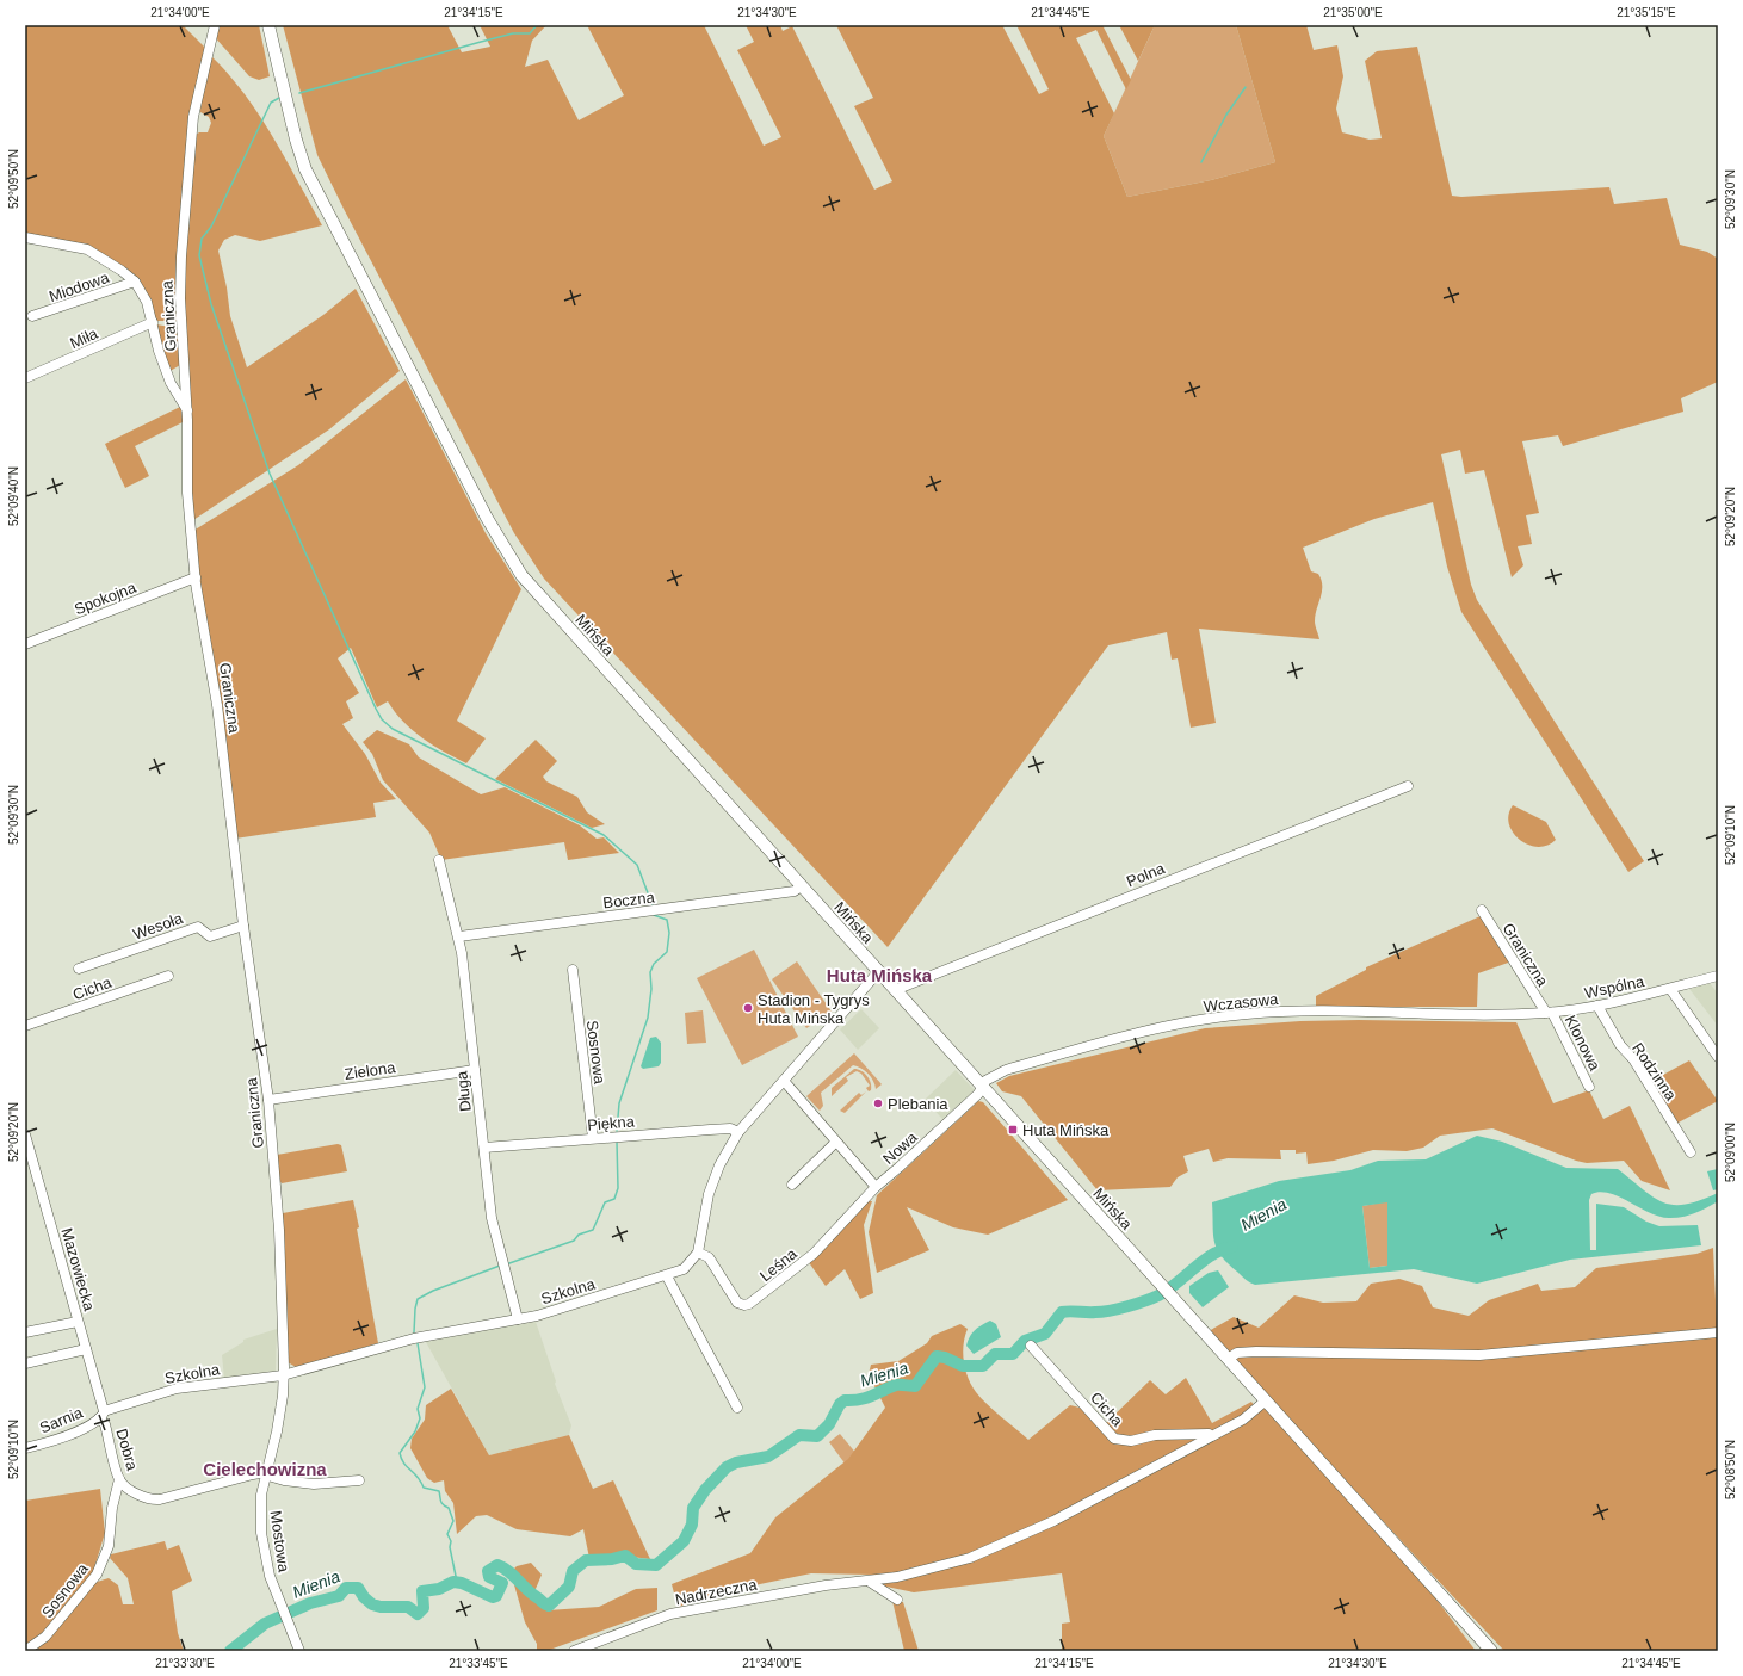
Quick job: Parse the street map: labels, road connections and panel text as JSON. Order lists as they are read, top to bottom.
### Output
{
  "streets": {
    "main road": ["Mińska"],
    "street": [
      "Miodowa",
      "Graniczna",
      "Miła",
      "Spokojna",
      "Polna",
      "Boczna",
      "Wesoła",
      "Wspólna",
      "Cicha",
      "Wczasowa",
      "Klonowa",
      "Sosnowa",
      "Zielona",
      "Rodzinna",
      "Długa",
      "Piękna",
      "Nowa",
      "Leśna",
      "Mazowiecka",
      "Szkolna",
      "Sarnia",
      "Dobra",
      "Mostowa",
      "Nadrzeczna"
    ]
  },
  "crossings": [
    ["Graniczna", "Spokojna"],
    ["Graniczna", "Wesoła"],
    ["Graniczna", "Wspólna"],
    ["Graniczna", "Klonowa"],
    ["Graniczna", "Zielona"],
    ["Graniczna", "Szkolna"],
    ["Graniczna", "Mostowa"],
    ["Mińska", "Polna"],
    ["Mińska", "Boczna"],
    ["Mińska", "Wczasowa"],
    ["Mińska", "Nowa"],
    ["Mińska", "Nadrzeczna"],
    ["Boczna", "Długa"],
    ["Wspólna", "Wczasowa"],
    ["Wspólna", "Klonowa"],
    ["Wspólna", "Rodzinna"],
    ["Cicha", "Nadrzeczna"],
    ["Wczasowa", "Nowa"],
    ["Sosnowa", "Piękna"],
    ["Sosnowa", "Dobra"],
    ["Zielona", "Długa"],
    ["Długa", "Piękna"],
    ["Długa", "Szkolna"],
    ["Nowa", "Leśna"],
    ["Leśna", "Szkolna"],
    ["Mazowiecka", "Szkolna"],
    ["Mazowiecka", "Sarnia"],
    ["Mazowiecka", "Dobra"],
    ["Szkolna", "Sarnia"],
    ["Szkolna", "Dobra"],
    ["Szkolna", "Mostowa"],
    ["Sarnia", "Dobra"],
    ["Dobra", "Mostowa"]
  ],
  "districts": ["Huta Mińska", "Cielechowizna"],
  "water": ["Mienia"],
  "places": {
    "other": ["Stadion - Tygrys Huta Mińska", "Plebania"],
    "transit": ["Huta Mińska"]
  },
  "coordinates": [
    "21°34'00\"E",
    "21°34'15\"E",
    "21°34'30\"E",
    "21°34'45\"E",
    "21°35'00\"E",
    "21°35'15\"E",
    "52°09'50\"N",
    "52°09'30\"N",
    "52°09'40\"N",
    "52°09'20\"N",
    "52°09'10\"N",
    "52°09'00\"N",
    "52°08'50\"N",
    "21°33'30\"E",
    "21°33'45\"E"
  ]
}
